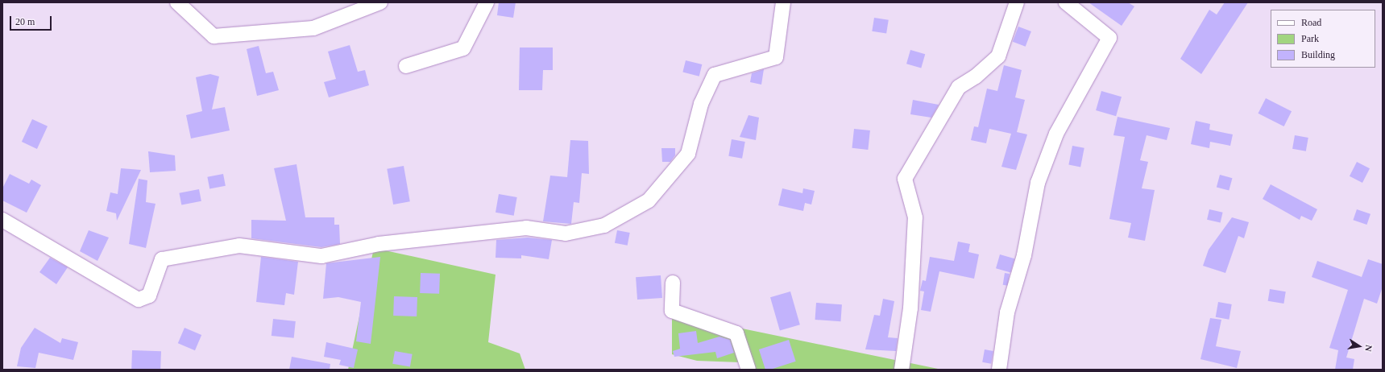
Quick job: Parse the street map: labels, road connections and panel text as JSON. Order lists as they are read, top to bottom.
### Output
{
  "legend": ["Road", "Park", "Building"],
  "scale_bar": "20 m",
  "north": "right"
}
